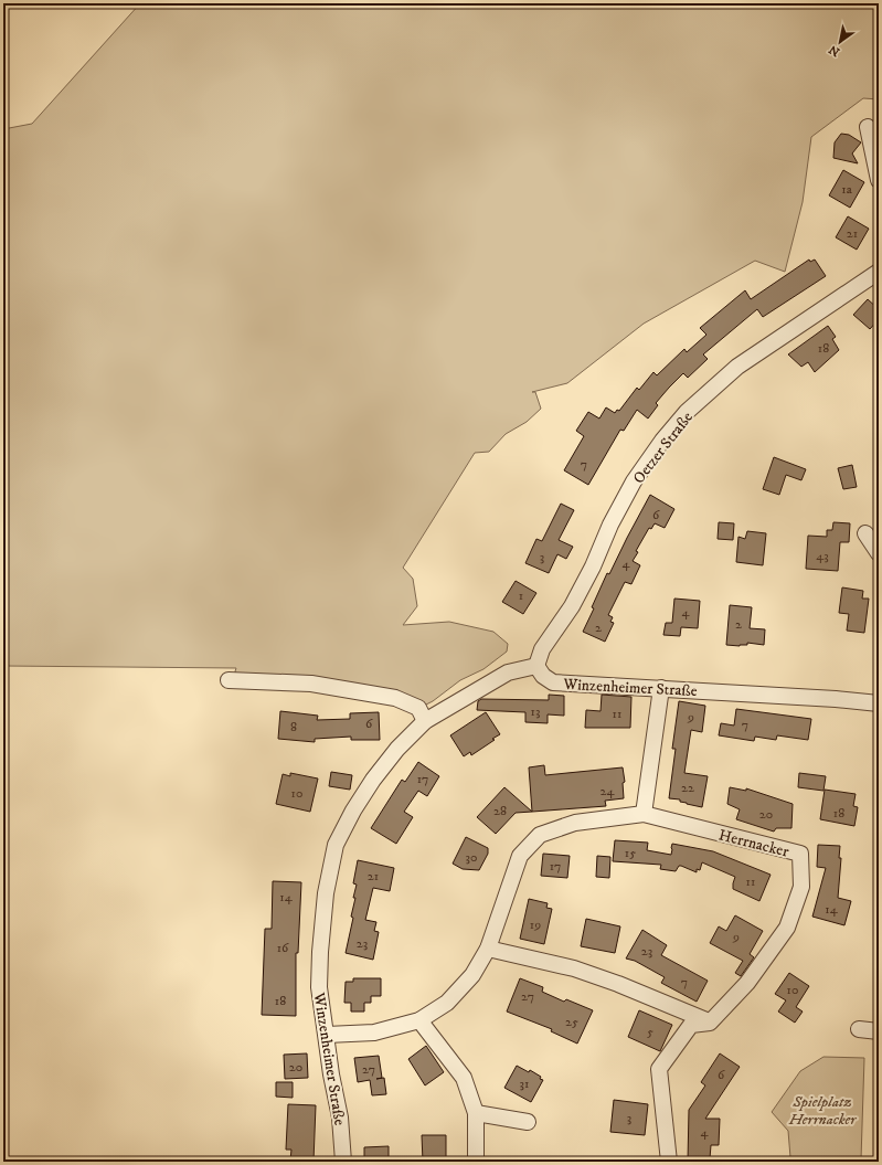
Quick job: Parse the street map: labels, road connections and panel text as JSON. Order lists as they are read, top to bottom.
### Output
{
  "streets": {
    "street": ["Oetzer Straße", "Winzenheimer Straße", "Herrnacker"]
  },
  "crossings": [
    ["Oetzer Straße", "Winzenheimer Straße"],
    ["Winzenheimer Straße", "Herrnacker"]
  ],
  "parks": ["Spielplatz Herrnacker"],
  "house_numbers": [
    "1a",
    "21",
    "18",
    "7",
    "6",
    "43",
    "3",
    "4",
    "1",
    "4",
    "2",
    "2",
    "13",
    "11",
    "9",
    "6",
    "7",
    "8",
    "17",
    "22",
    "24",
    "10",
    "28",
    "18",
    "20",
    "15",
    "30",
    "17",
    "21",
    "11",
    "14",
    "14",
    "19",
    "9",
    "23",
    "16",
    "23",
    "7",
    "10",
    "27",
    "18",
    "25",
    "5",
    "20",
    "27",
    "6",
    "31",
    "3",
    "4"
  ],
  "north": "bottom left"
}
